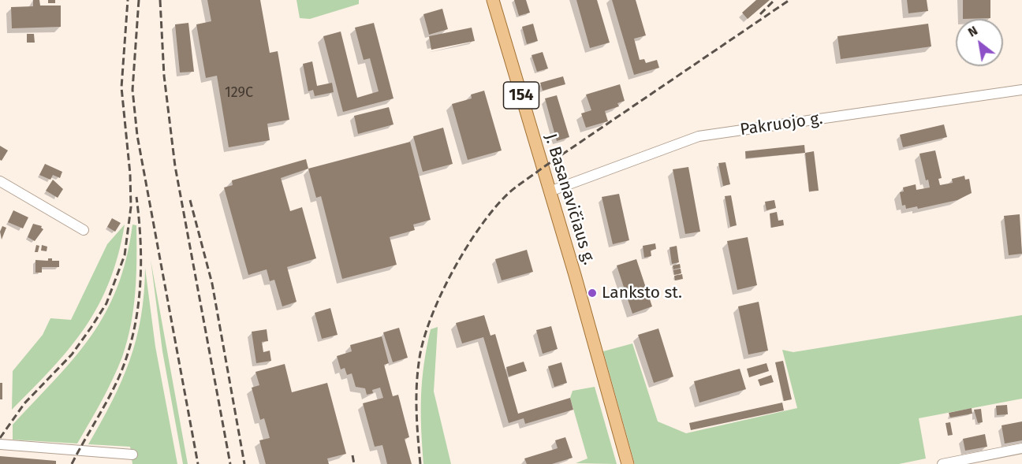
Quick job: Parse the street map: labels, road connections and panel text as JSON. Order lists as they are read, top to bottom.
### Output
{
  "streets": {
    "main road": ["154", "J. Basanavičiaus g."],
    "street": ["Pakruojo g."]
  },
  "crossings": [
    ["Pakruojo g.", "J. Basanavičiaus g."]
  ],
  "places": ["Lanksto st."],
  "house_numbers": ["129C"],
  "north": "top left"
}
